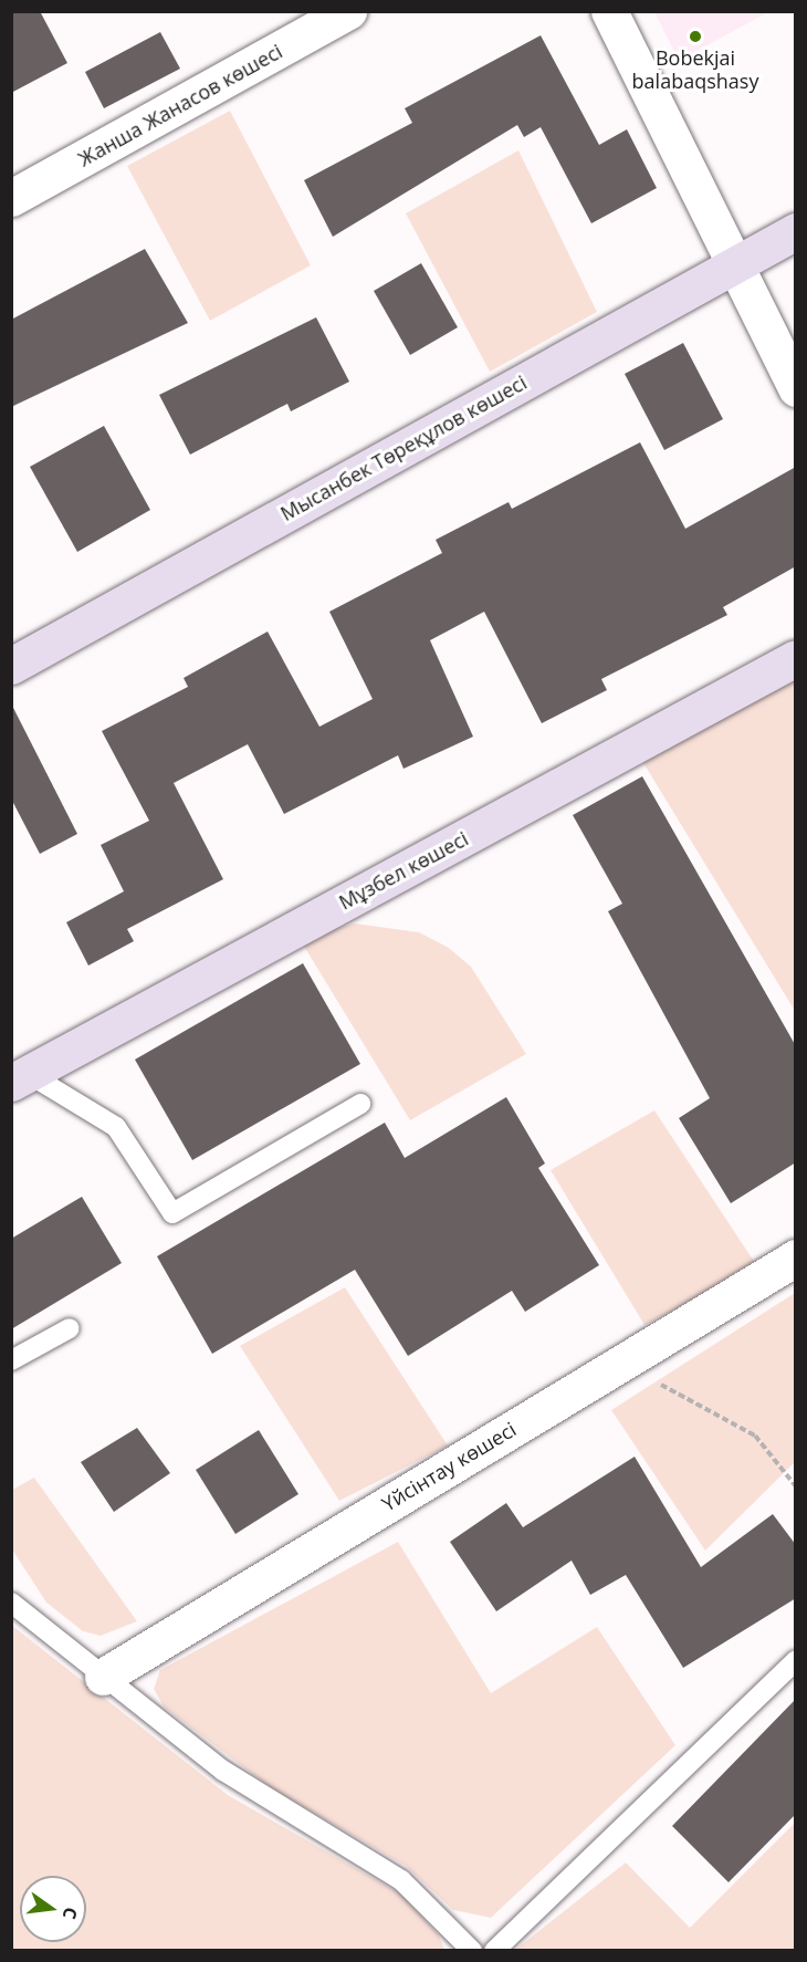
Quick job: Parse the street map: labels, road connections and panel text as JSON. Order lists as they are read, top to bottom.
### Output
{
  "streets": {
    "street": [
      "Жанша Жанасов көшесі",
      "Мысанбек Төреқұлов көшесі",
      "Мұзбел көшесі",
      "Үйсінтау көшесі"
    ]
  },
  "places": ["Bobekjai balabaqshasy"],
  "north": "right"
}
